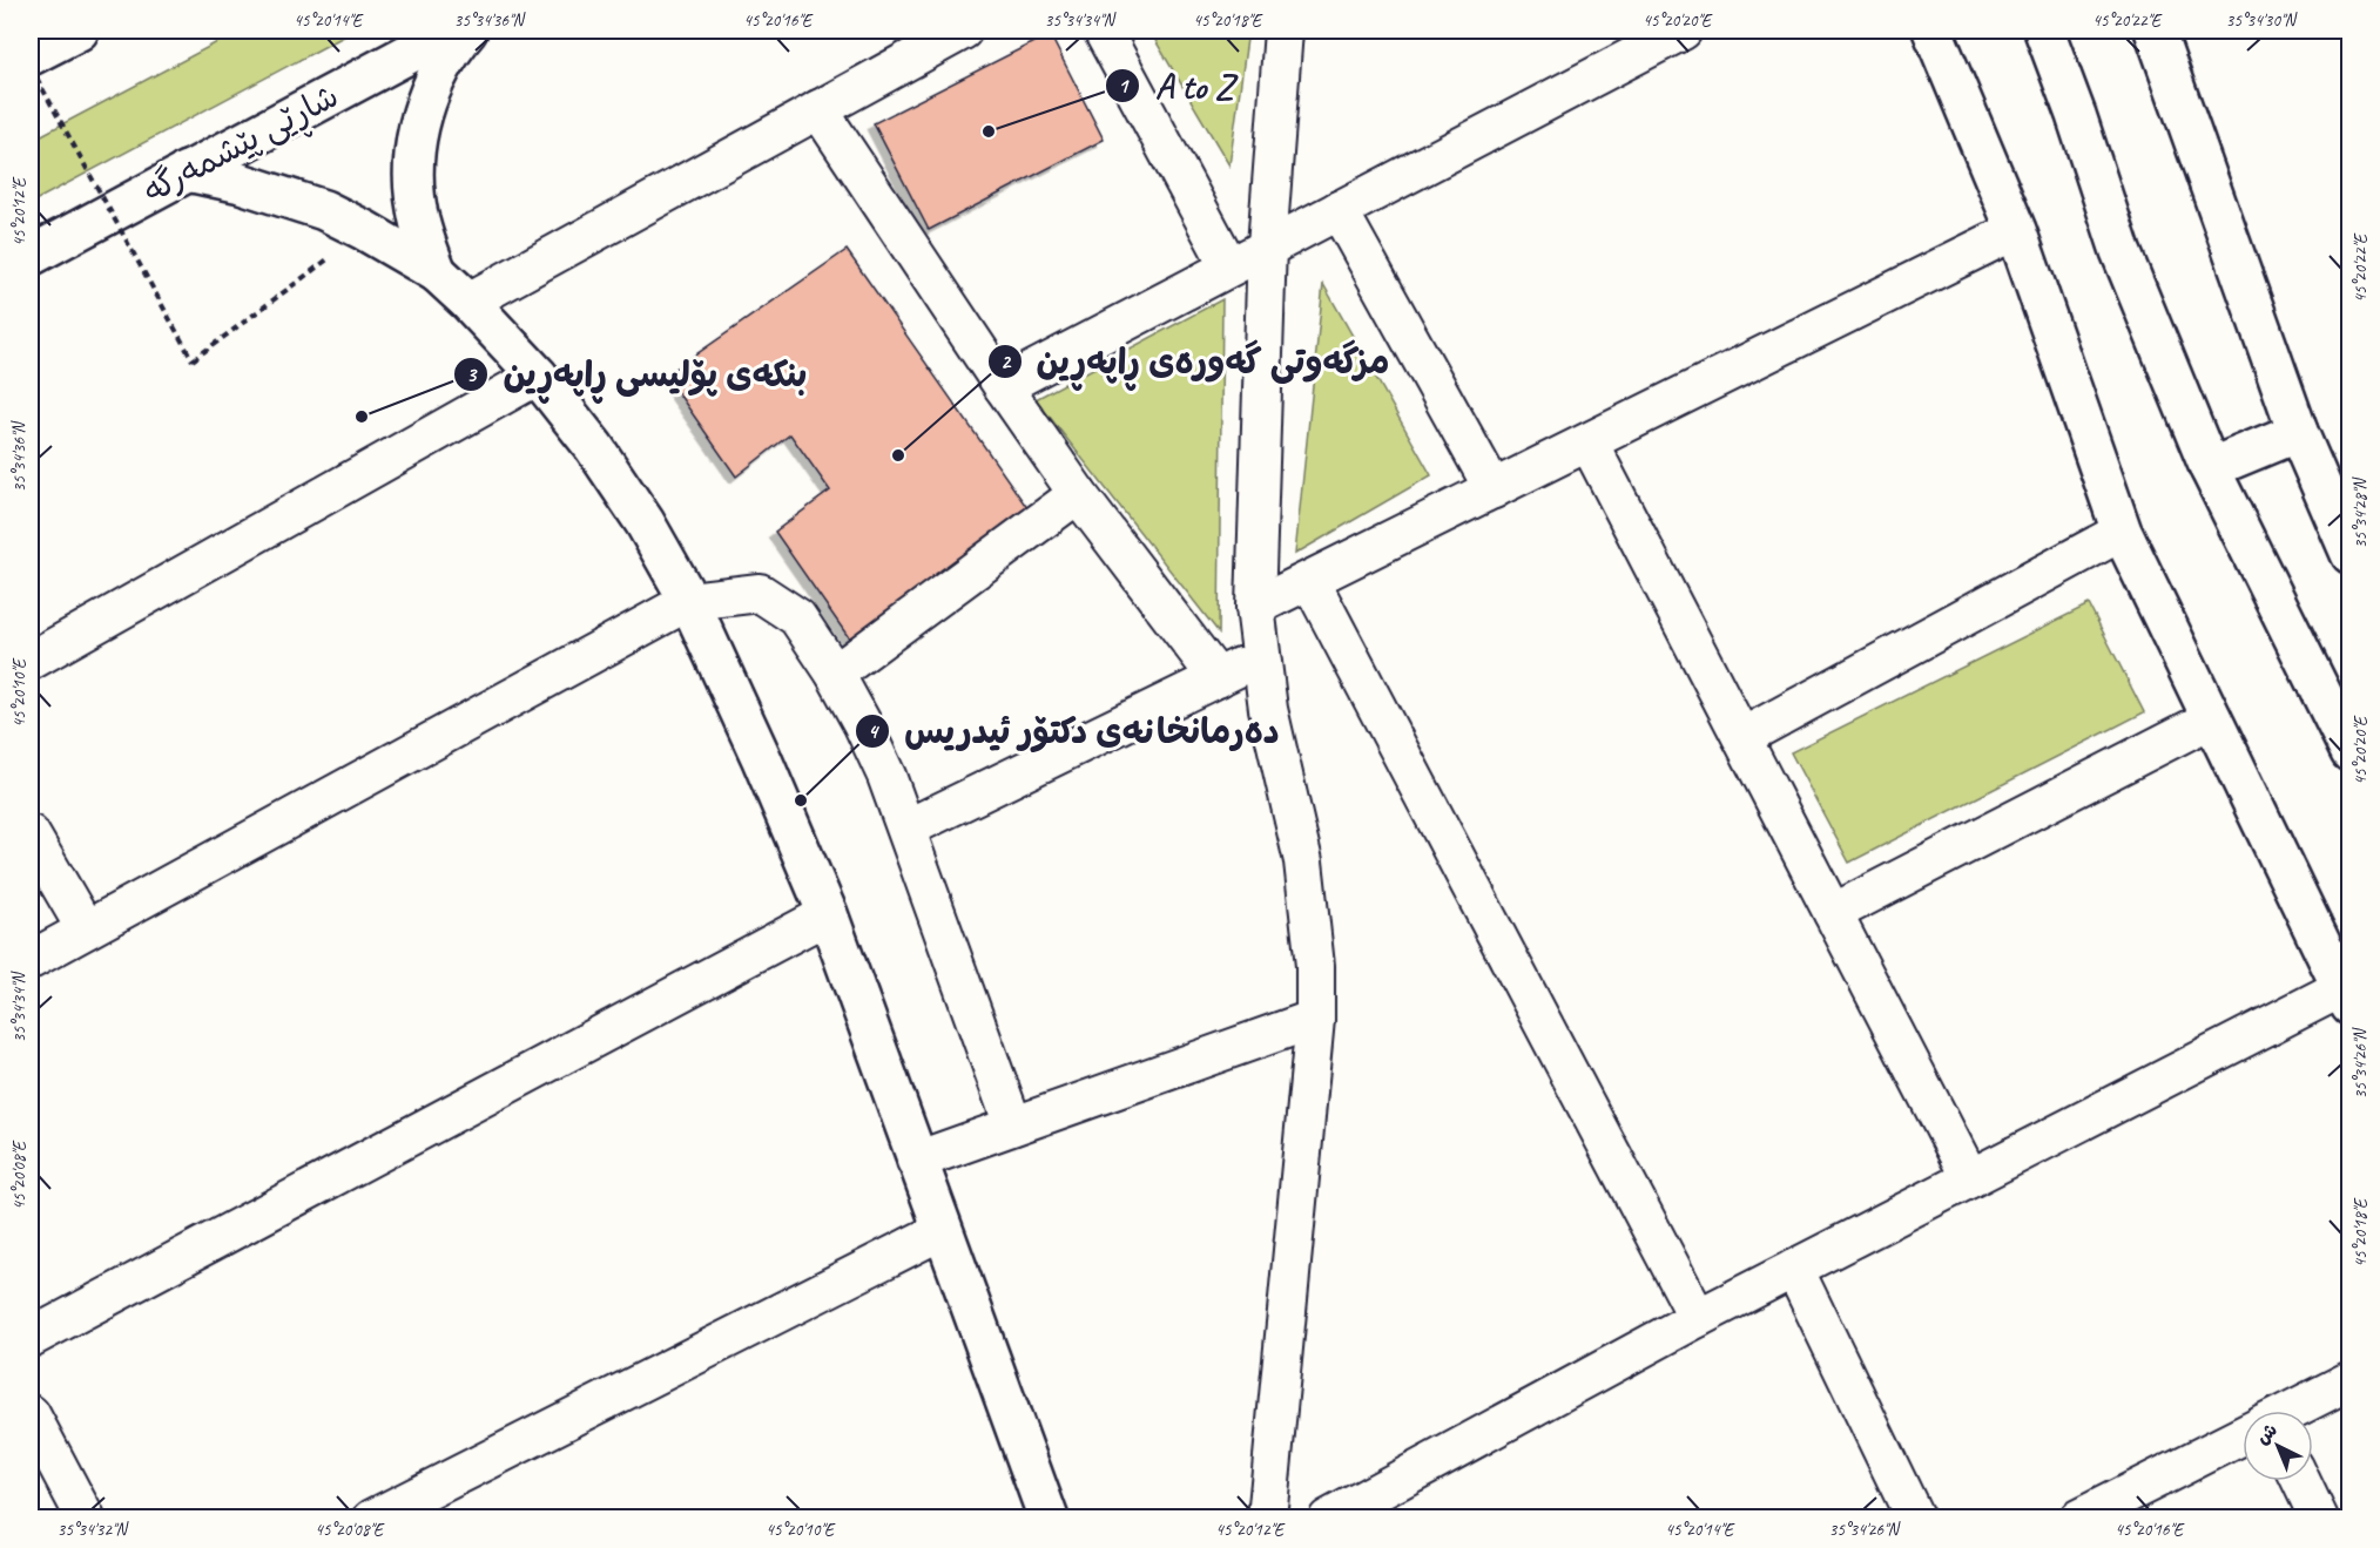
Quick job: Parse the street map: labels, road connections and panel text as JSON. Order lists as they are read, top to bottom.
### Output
{
  "streets": {
    "main road": ["شاڕێی پێشمەرگە"]
  },
  "places": [
    "A to Z",
    "بنکەی پۆلیسی ڕاپەڕین",
    "مزگەوتی گەورەی ڕاپەڕین",
    "دەرمانخانەی دکتۆر ئیدریس"
  ],
  "north": "top left",
  "coordinates": [
    "45°20'14\"E",
    "35°34'36\"N",
    "45°20'16\"E",
    "35°34'34\"N",
    "45°20'18\"E",
    "45°20'20\"E",
    "45°20'22\"E",
    "35°34'30\"N",
    "45°20'12\"E",
    "35°34'28\"N",
    "45°20'10\"E",
    "35°34'26\"N",
    "45°20'08\"E",
    "35°34'32\"N"
  ]
}
